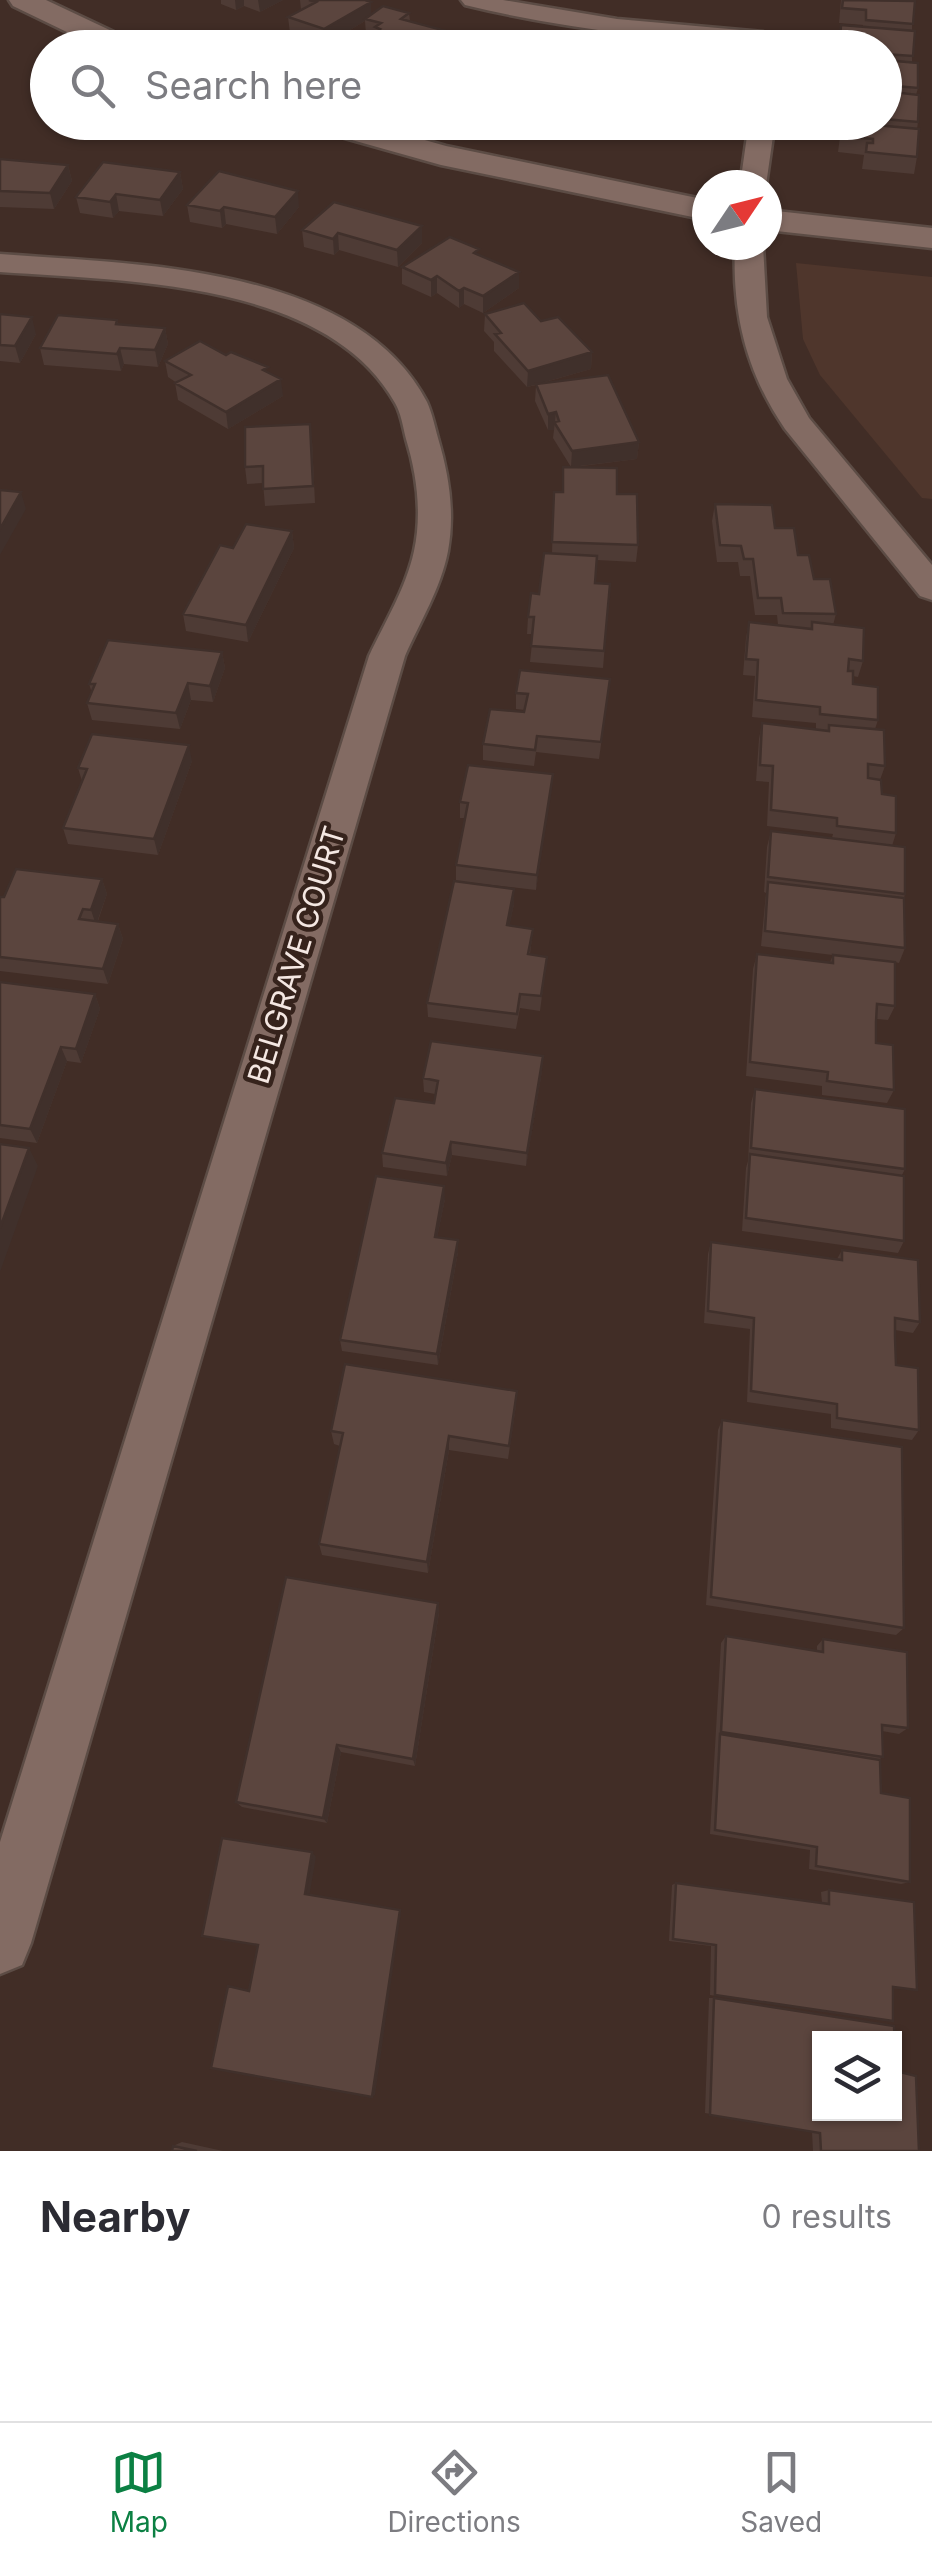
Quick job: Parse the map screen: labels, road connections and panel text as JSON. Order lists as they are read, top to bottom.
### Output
{
  "streets": {
    "street": ["BELGRAVE COURT"]
  },
  "north": "top right",
  "page": {
    "search": "Search here",
    "heading": ["Nearby", "0 results"],
    "nav": ["Map", "Directions", "Saved"]
  }
}
